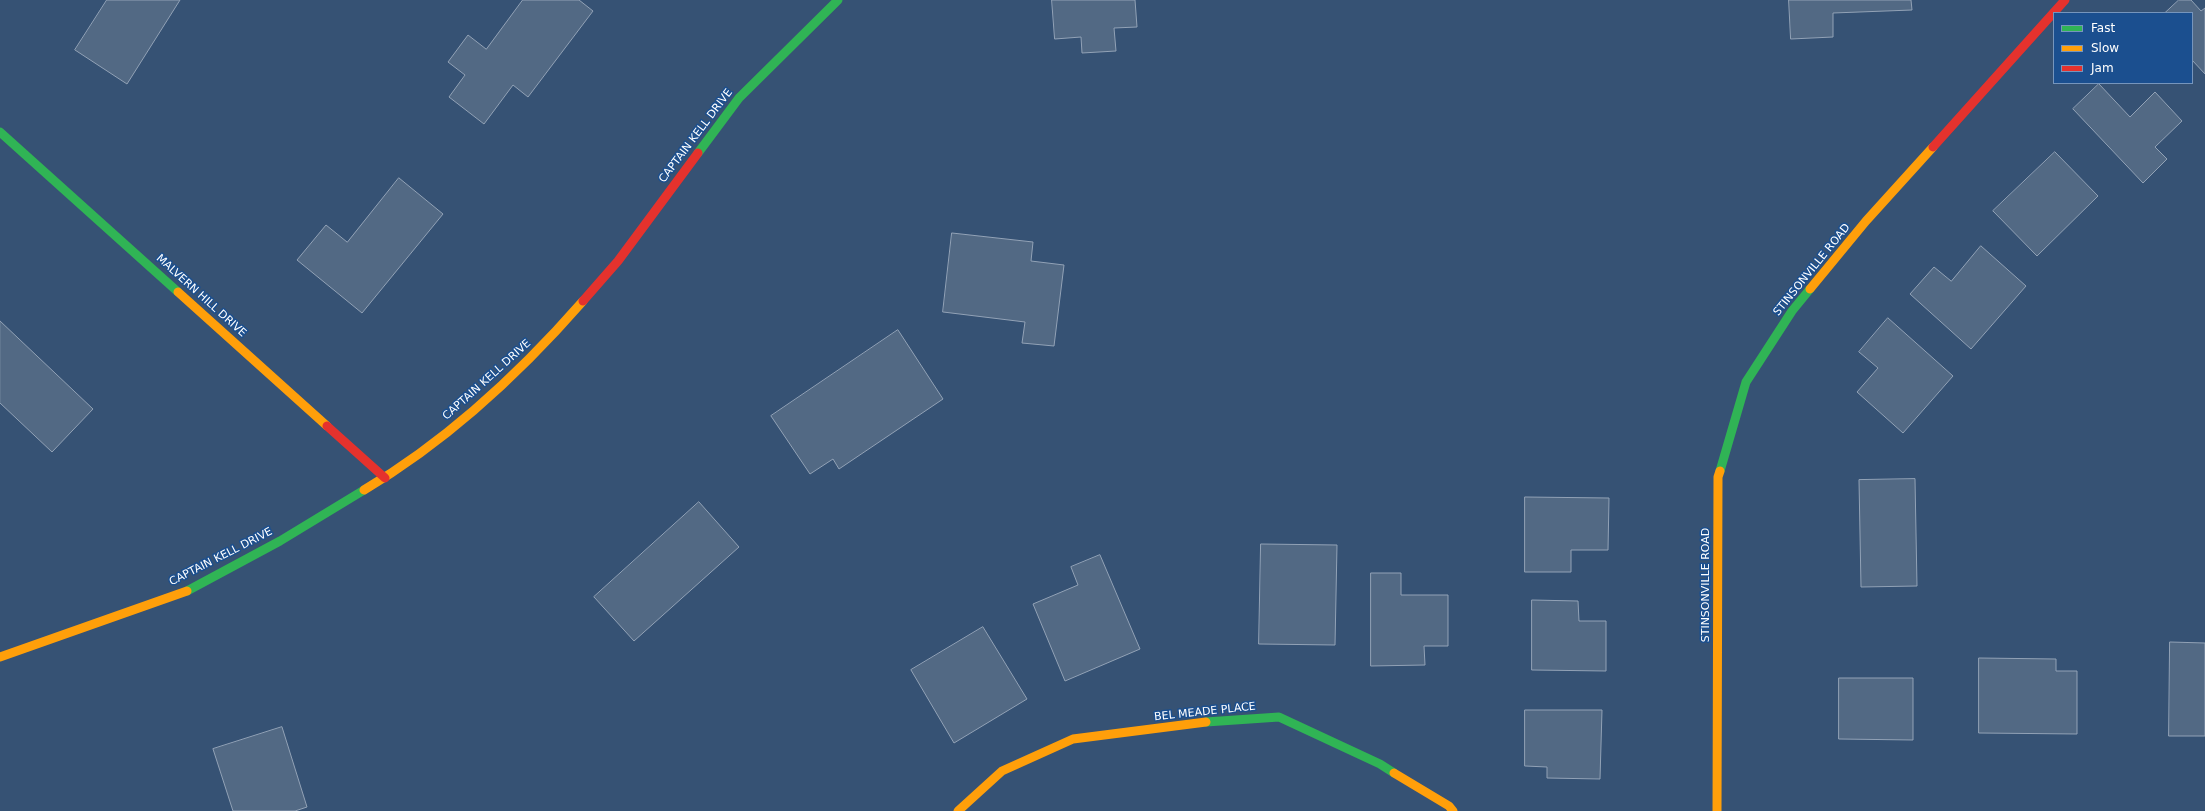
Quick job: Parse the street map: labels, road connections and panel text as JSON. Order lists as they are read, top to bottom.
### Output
{
  "streets": {
    "street": [
      "CAPTAIN KELL DRIVE",
      "STINSONVILLE ROAD",
      "MALVERN HILL DRIVE",
      "BEL MEADE PLACE"
    ]
  },
  "crossings": [
    ["CAPTAIN KELL DRIVE", "MALVERN HILL DRIVE"]
  ],
  "legend": ["Fast", "Slow", "Jam"]
}
